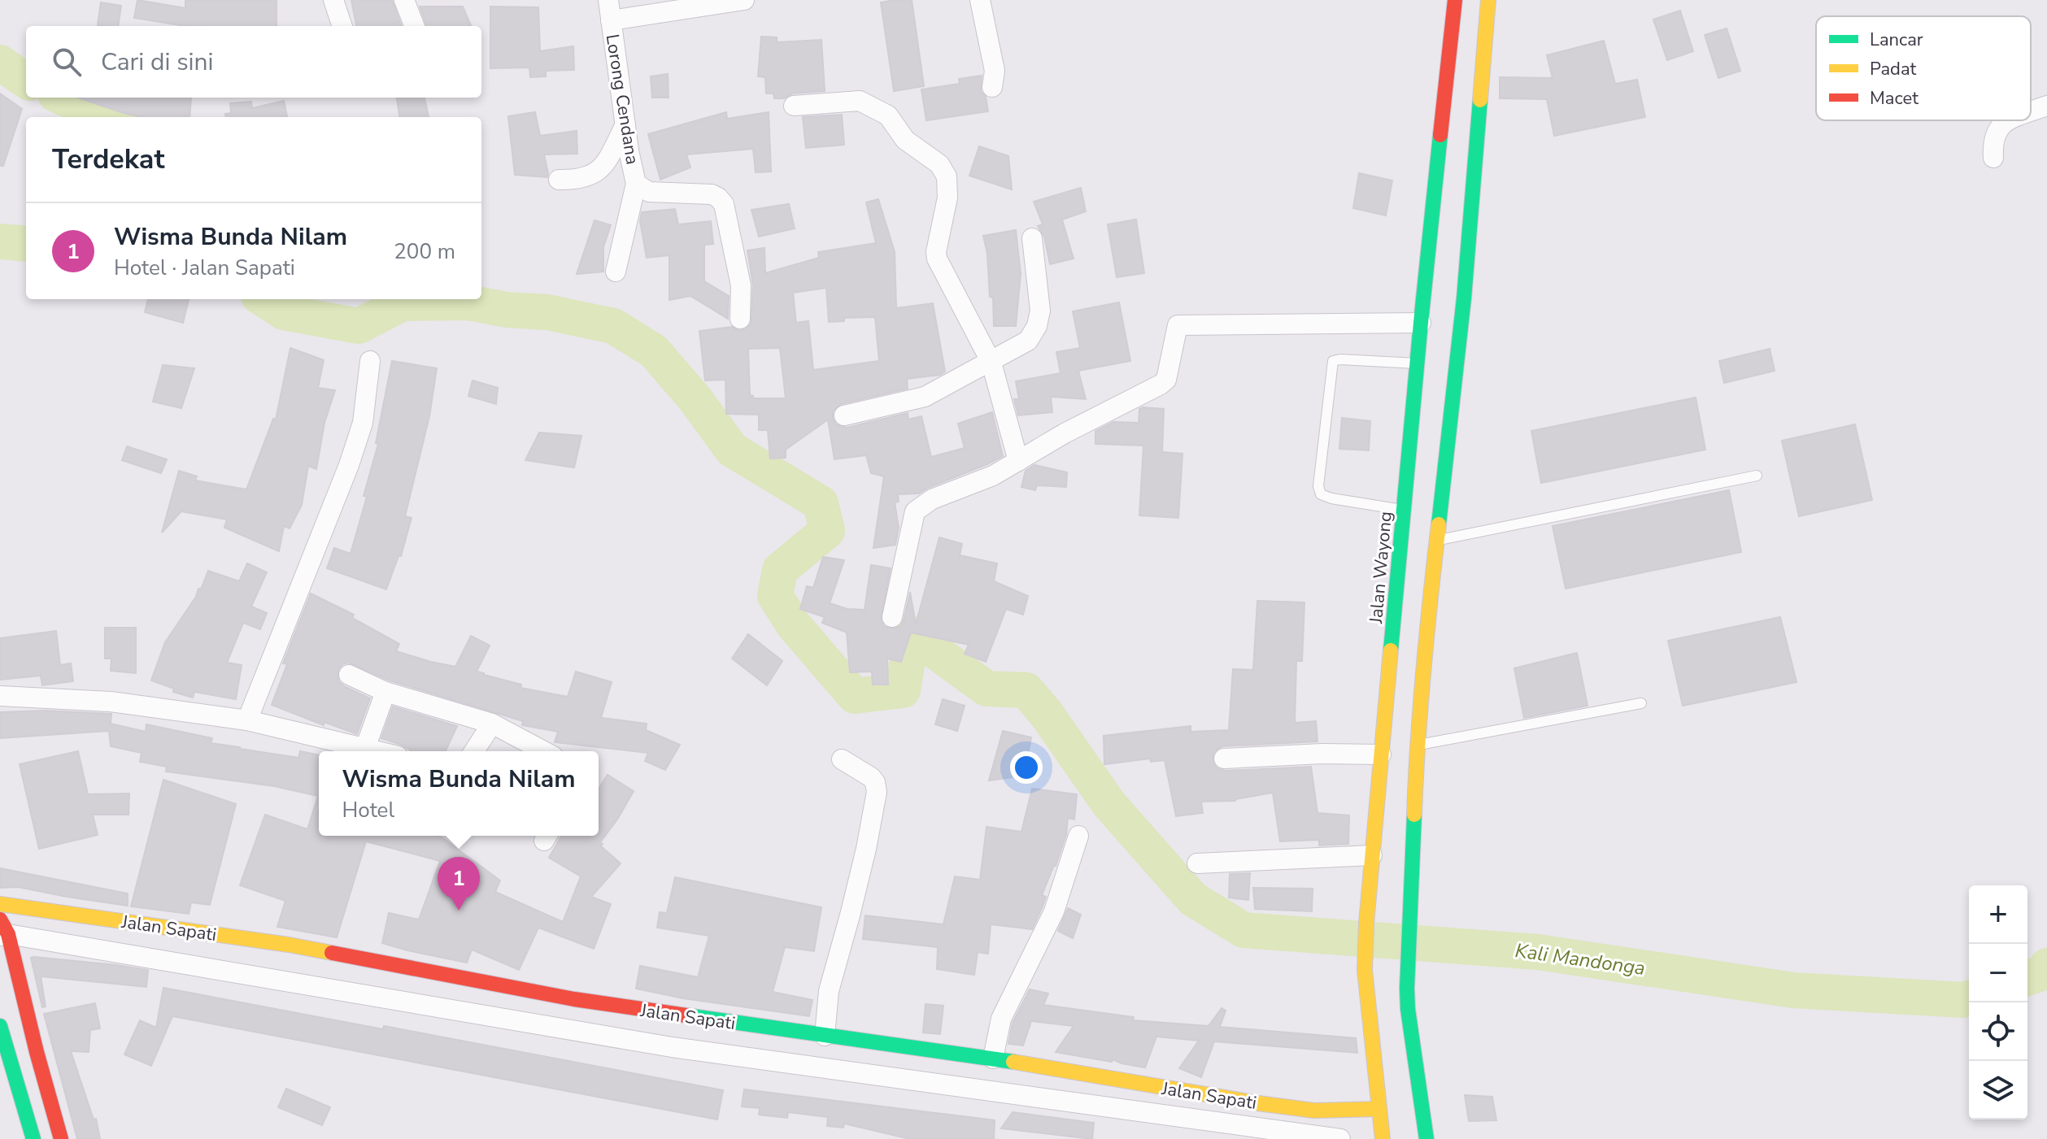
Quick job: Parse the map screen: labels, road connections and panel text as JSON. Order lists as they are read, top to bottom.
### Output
{
  "streets": {
    "main road": ["Jalan Wayong", "Jalan Sapati"],
    "street": ["Lorong Cendana"]
  },
  "crossings": [
    ["Jalan Wayong", "Jalan Sapati"]
  ],
  "water": ["Kali Mandonga"],
  "legend": ["Lancar", "Padat", "Macet"],
  "page": {
    "search": "Cari di sini",
    "heading": "Terdekat",
    "list": [
      {
        "mark": "1",
        "name": "Wisma Bunda Nilam",
        "note": "Hotel · Jalan Sapati",
        "value": "200 m"
      }
    ],
    "popup": ["Wisma Bunda Nilam", "Hotel"],
    "pins": "1",
    "map_buttons": ["+", "−"]
  }
}
